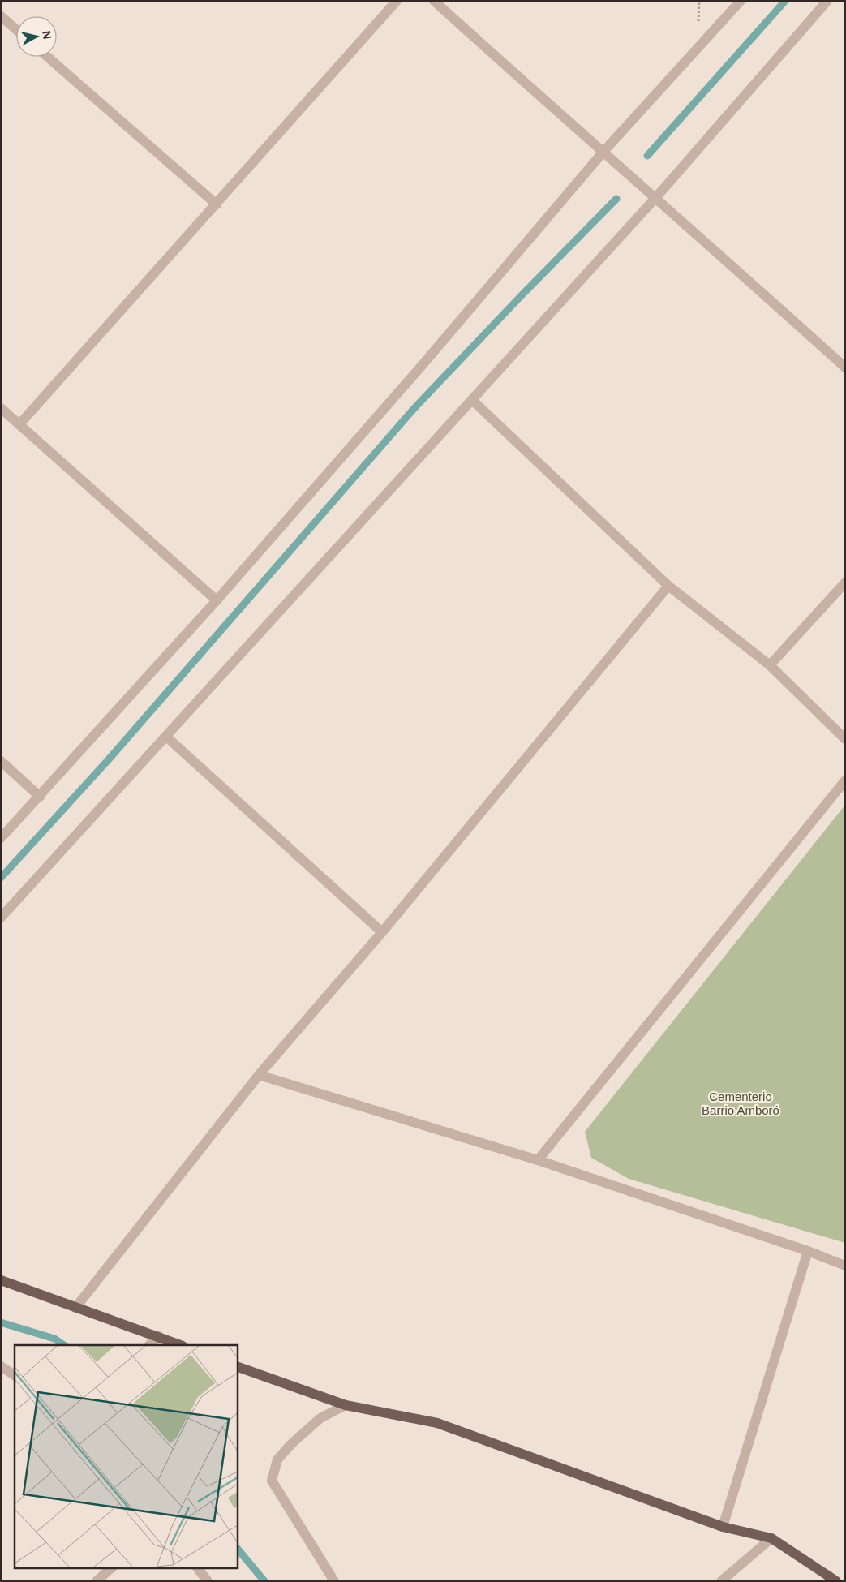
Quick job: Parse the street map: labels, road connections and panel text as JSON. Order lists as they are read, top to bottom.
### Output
{
  "parks": ["Cementerio Barrio Amboró"],
  "north": "right"
}
